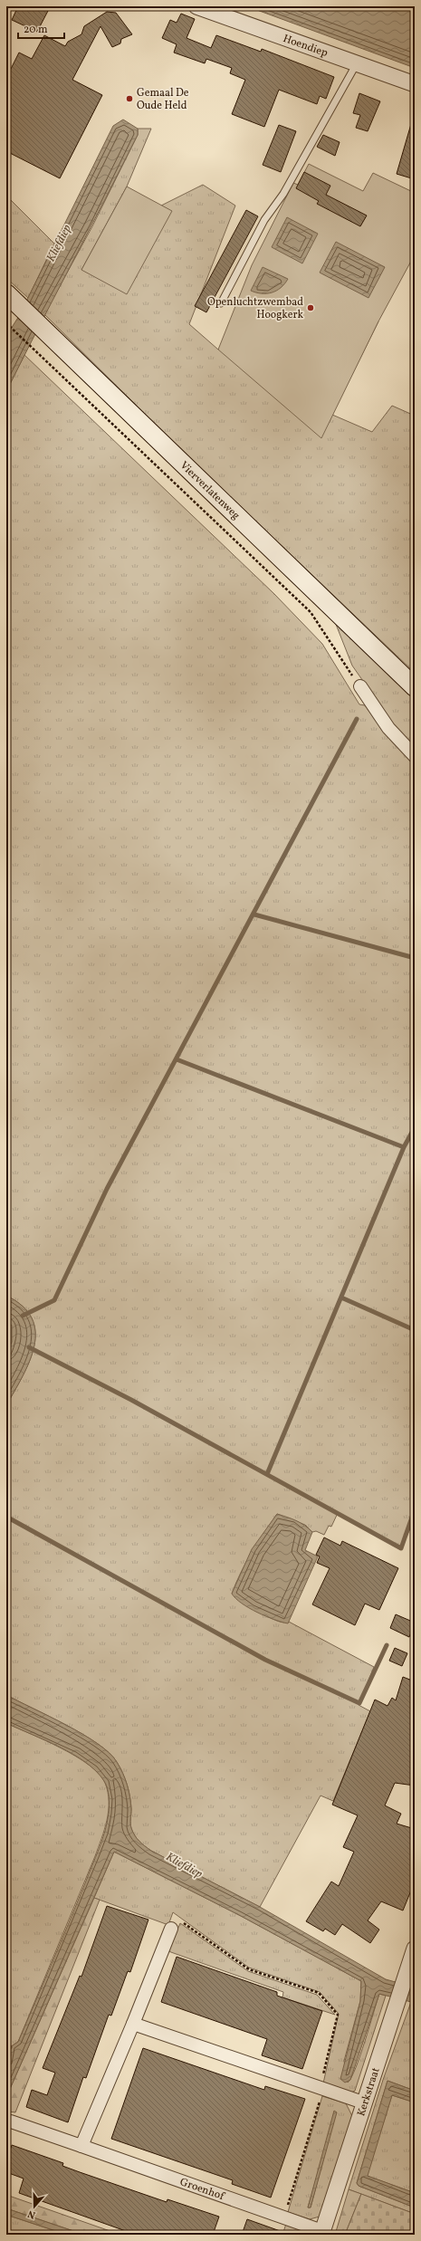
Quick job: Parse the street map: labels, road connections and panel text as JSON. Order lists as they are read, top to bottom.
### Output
{
  "streets": {
    "main road": ["Vierverlatenweg"],
    "street": ["Hoendiep", "Kerkstraat", "Groenhof"]
  },
  "crossings": [
    ["Kerkstraat", "Groenhof"]
  ],
  "water": ["Kliefdiep"],
  "places": ["Gemaal De Oude Held", "Openluchtzwembad Hoogkerk"],
  "scale_bar": "20 m",
  "north": "bottom"
}
